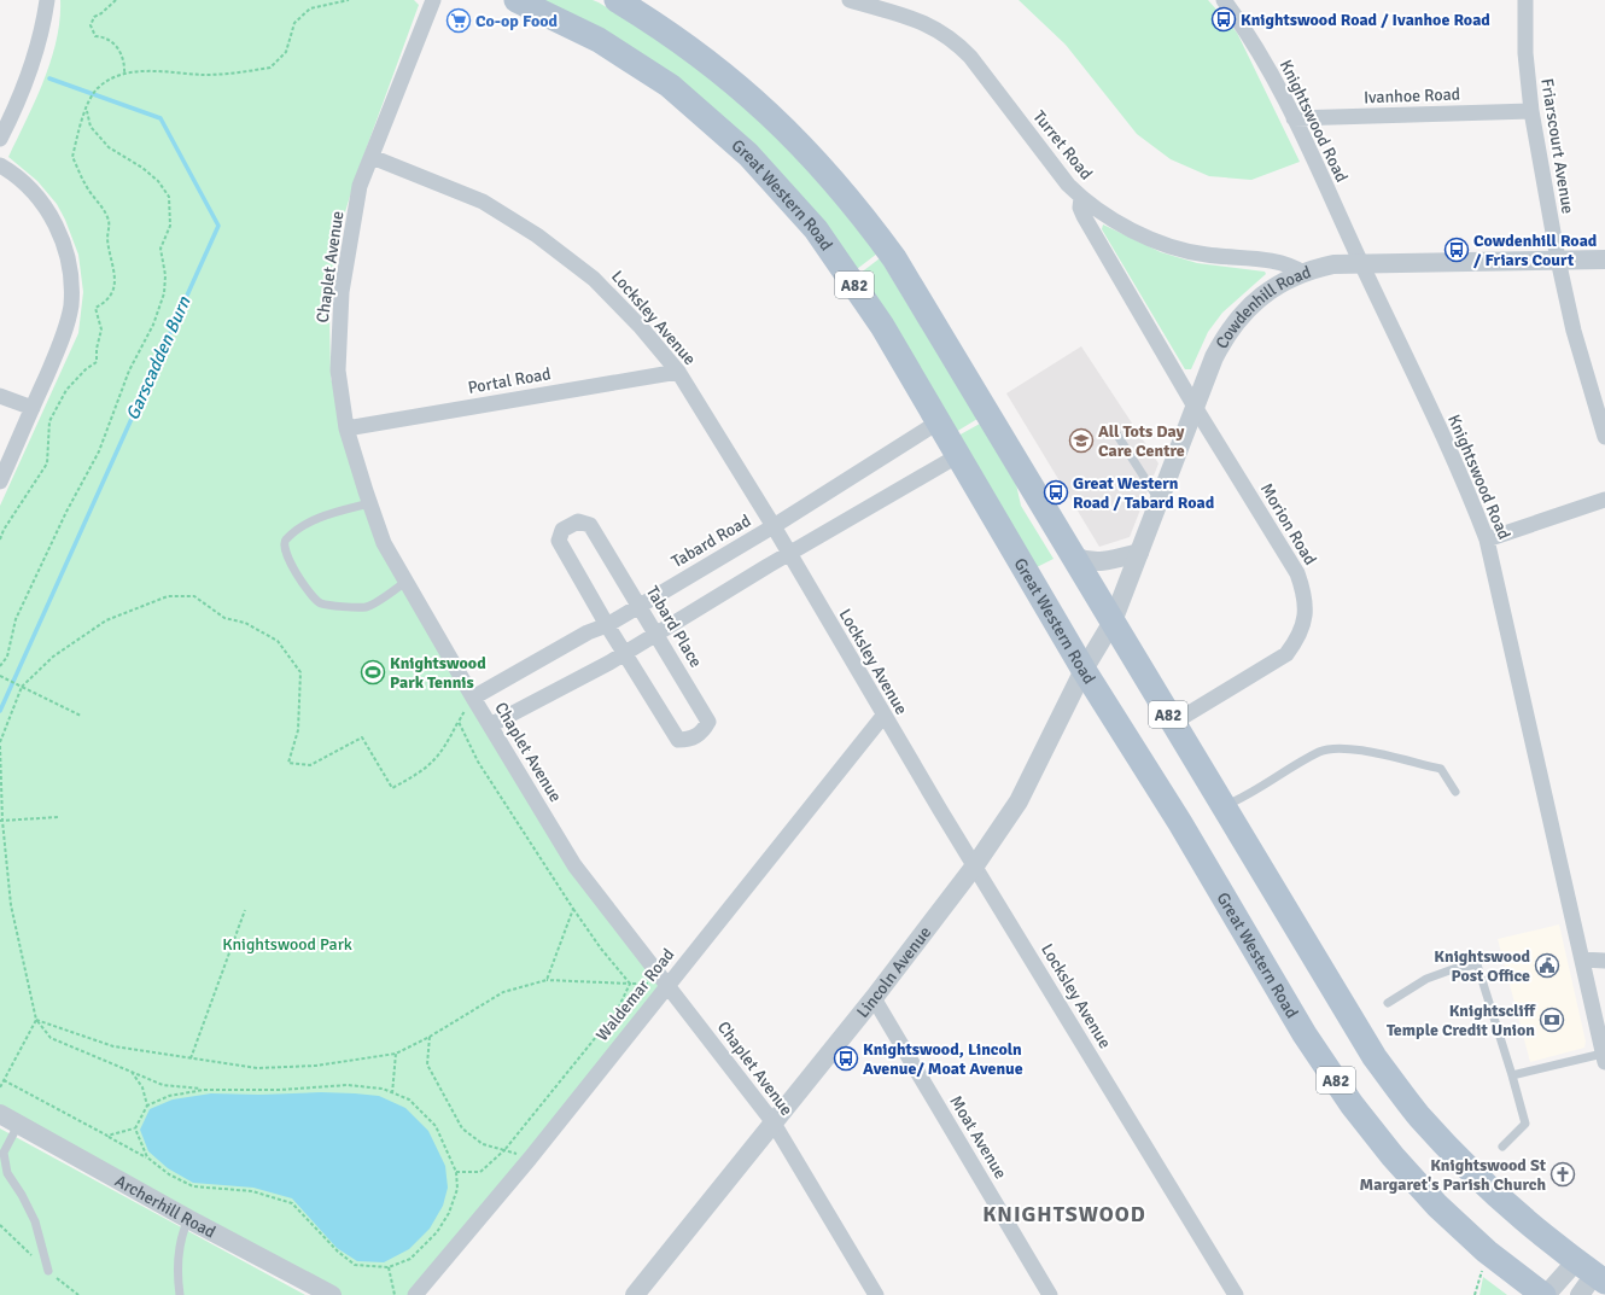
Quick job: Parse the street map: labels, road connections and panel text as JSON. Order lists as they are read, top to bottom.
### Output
{
  "streets": {
    "main road": ["Great Western Road", "A82"],
    "street": [
      "Ivanhoe Road",
      "Knightswood Road",
      "Turret Road",
      "Friarscourt Avenue",
      "Chaplet Avenue",
      "Cowdenhill Road",
      "Locksley Avenue",
      "Portal Road",
      "Morion Road",
      "Tabard Road",
      "Tabard Place",
      "Lincoln Avenue",
      "Waldemar Road",
      "Moat Avenue",
      "Archerhill Road"
    ]
  },
  "crossings": [
    ["Ivanhoe Road", "Knightswood Road"],
    ["Ivanhoe Road", "Friarscourt Avenue"],
    ["Knightswood Road", "Cowdenhill Road"],
    ["Turret Road", "Cowdenhill Road"],
    ["Turret Road", "Morion Road"],
    ["Friarscourt Avenue", "Cowdenhill Road"],
    ["Great Western Road", "Tabard Road"],
    ["Great Western Road", "Lincoln Avenue"],
    ["Chaplet Avenue", "Locksley Avenue"],
    ["Chaplet Avenue", "Portal Road"],
    ["Chaplet Avenue", "Tabard Road"],
    ["Chaplet Avenue", "Lincoln Avenue"],
    ["Chaplet Avenue", "Waldemar Road"],
    ["A82", "Cowdenhill Road"],
    ["A82", "Morion Road"],
    ["A82", "Lincoln Avenue"],
    ["Cowdenhill Road", "Morion Road"],
    ["Cowdenhill Road", "Lincoln Avenue"],
    ["Locksley Avenue", "Portal Road"],
    ["Locksley Avenue", "Tabard Road"],
    ["Locksley Avenue", "Lincoln Avenue"],
    ["Locksley Avenue", "Waldemar Road"],
    ["Tabard Road", "Tabard Place"],
    ["Lincoln Avenue", "Moat Avenue"]
  ],
  "districts": ["KNIGHTSWOOD"],
  "water": ["Garscadden Burn"],
  "parks": ["Knightswood Park"],
  "places": {
    "bus stop": [
      "Knightswood Road / Ivanhoe Road",
      "Cowdenhill Road / Friars Court",
      "Great Western Road / Tabard Road",
      "Knightswood, Lincoln Avenue/ Moat Avenue"
    ],
    "supermarket": ["Co-op Food"],
    "school or university": ["All Tots Day Care Centre"],
    "sports": ["Knightswood Park Tennis"],
    "public building": ["Knightswood Post Office"],
    "bank": ["Knightscliff Temple Credit Union"],
    "church": ["Knightswood St Margaret's Parish Church"]
  }
}
